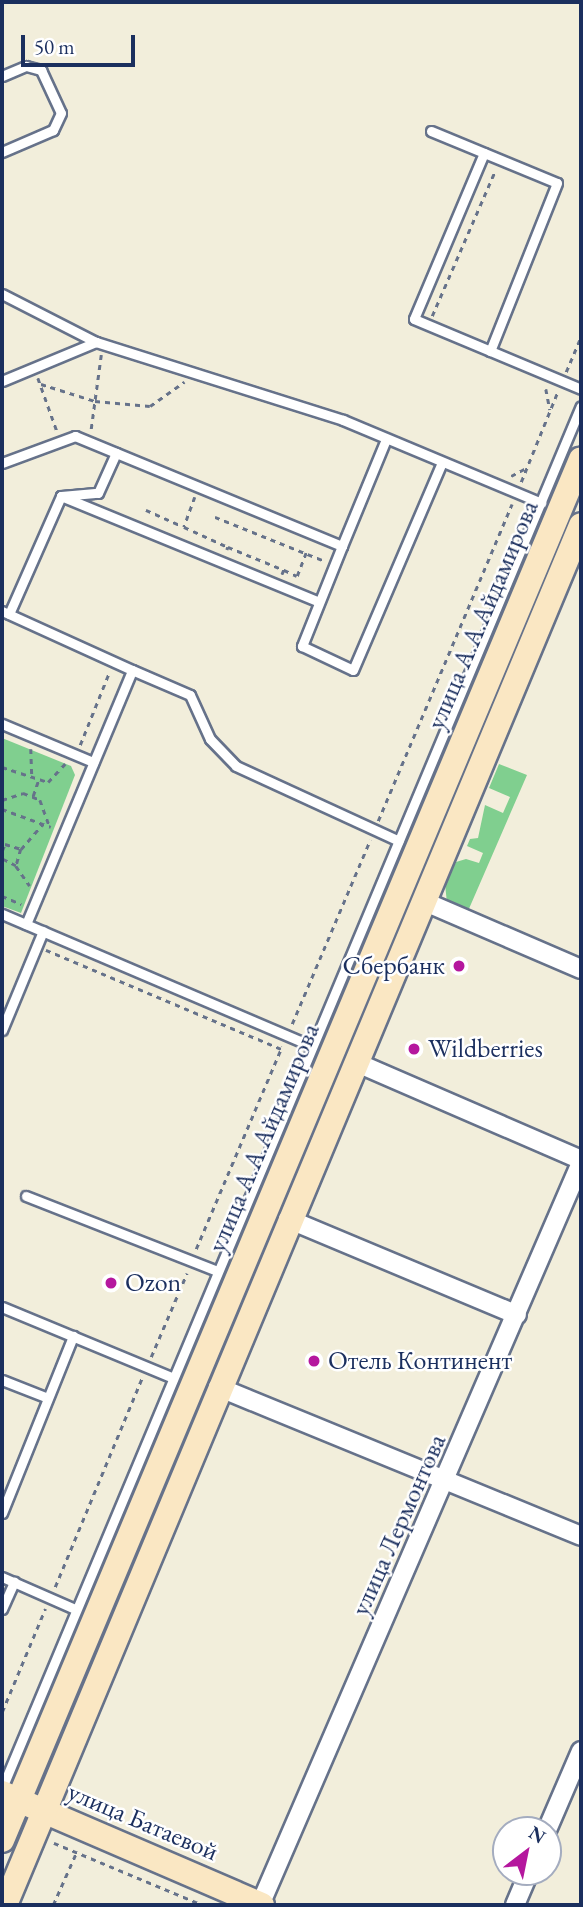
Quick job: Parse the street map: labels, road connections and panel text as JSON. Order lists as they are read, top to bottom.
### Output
{
  "streets": {
    "main road": ["улица А.А.Айдамирова", "улица Батаевой"],
    "street": ["улица Лермонтова"]
  },
  "crossings": [
    ["улица А.А.Айдамирова", "улица Батаевой"],
    ["улица Лермонтова", "улица Батаевой"]
  ],
  "places": [
    "Сбербанк",
    "Wildberries",
    "Ozon",
    "Отель Континент"
  ],
  "scale_bar": "50 m",
  "north": "top right"
}
